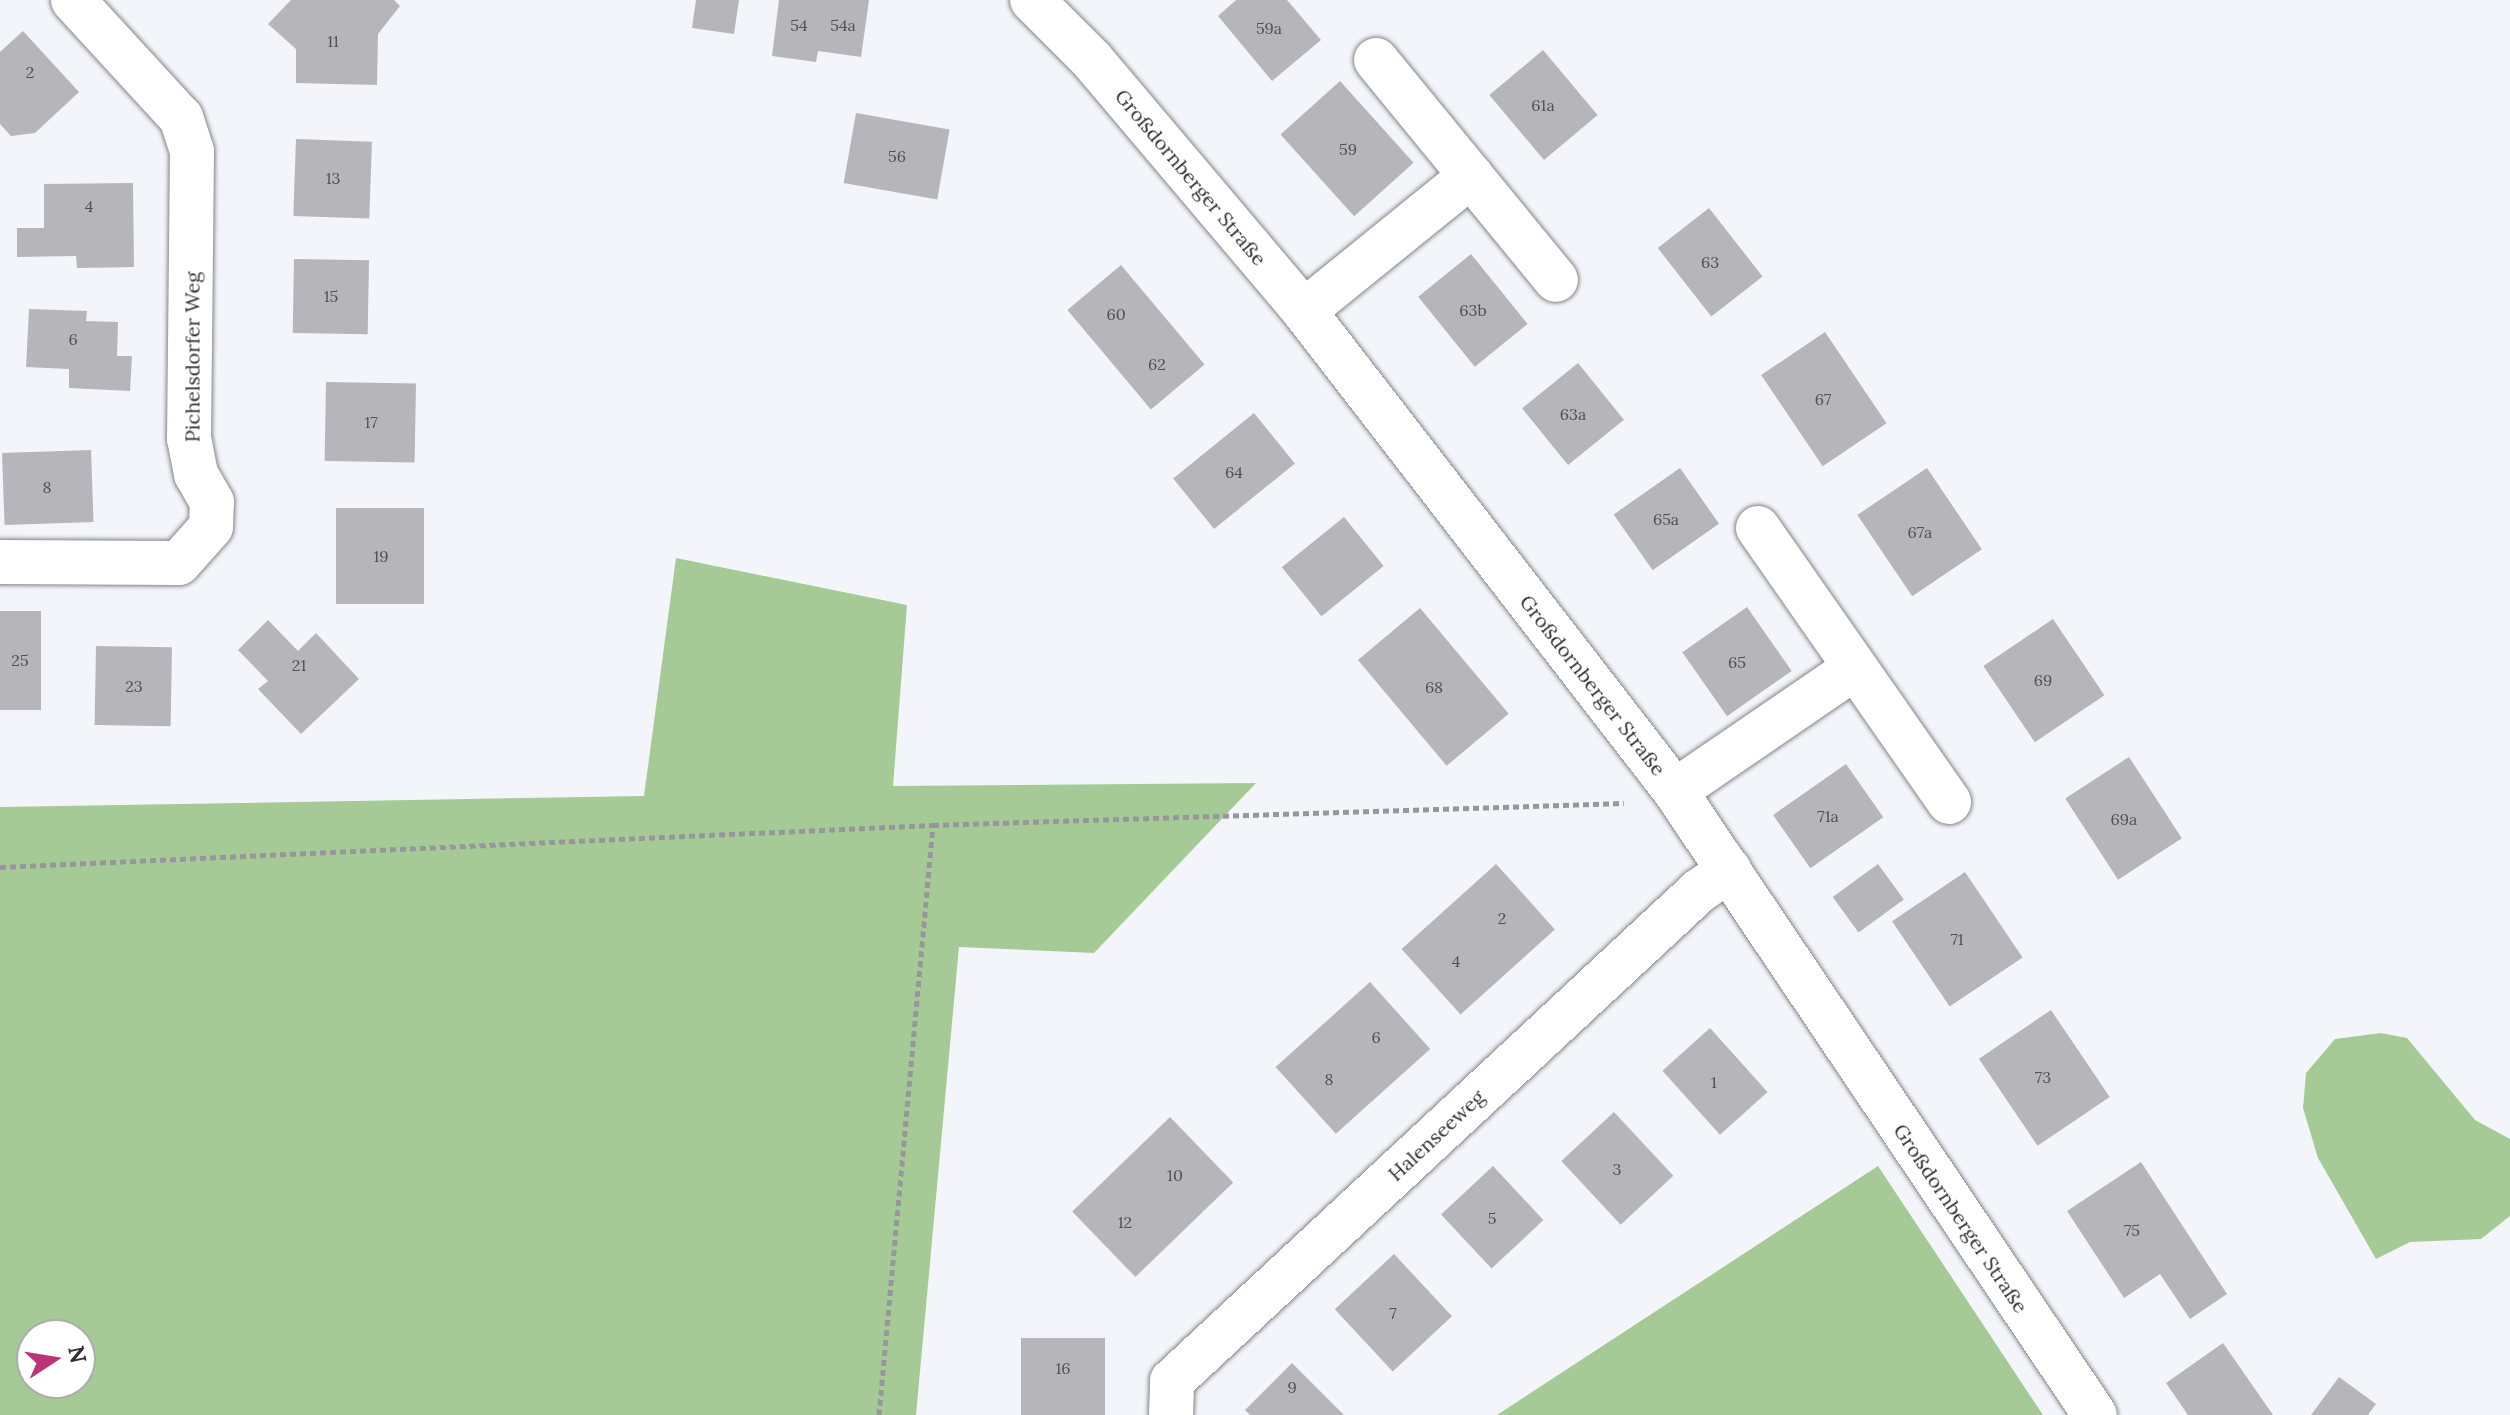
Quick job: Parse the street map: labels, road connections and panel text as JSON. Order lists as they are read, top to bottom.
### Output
{
  "streets": {
    "street": ["Großdornberger Straße", "Pichelsdorfer Weg", "Halenseeweg"]
  },
  "crossings": [
    ["Großdornberger Straße", "Halenseeweg"]
  ],
  "house_numbers": [
    "54",
    "54a",
    "59a",
    "11",
    "2",
    "61a",
    "59",
    "56",
    "13",
    "4",
    "63",
    "15",
    "63b",
    "60",
    "6",
    "62",
    "67",
    "63a",
    "17",
    "64",
    "8",
    "65a",
    "67a",
    "19",
    "25",
    "65",
    "21",
    "69",
    "23",
    "68",
    "71a",
    "69a",
    "2",
    "71",
    "4",
    "6",
    "73",
    "8",
    "1",
    "3",
    "10",
    "5",
    "12",
    "75",
    "7",
    "16",
    "9"
  ],
  "north": "right"
}
